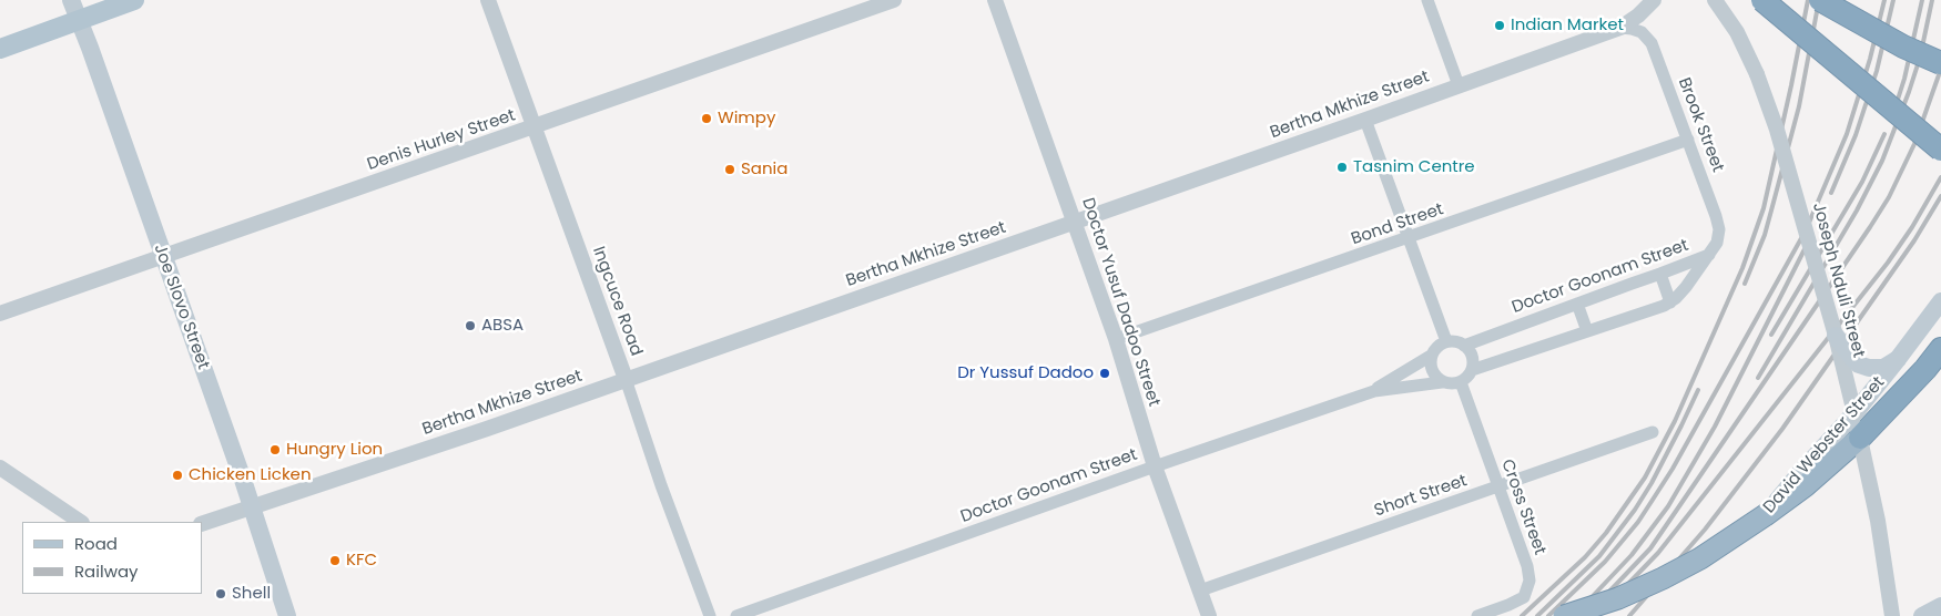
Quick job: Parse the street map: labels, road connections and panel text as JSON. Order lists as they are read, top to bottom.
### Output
{
  "streets": {
    "highway": ["David Webster Street"],
    "main road": ["Joe Slovo Street"],
    "street": [
      "Bertha Mkhize Street",
      "Brook Street",
      "Denis Hurley Street",
      "Bond Street",
      "Doctor Goonam Street",
      "Joseph Nduli Street",
      "Ingcuce Road",
      "Doctor Yusuf Dadoo Street",
      "Short Street",
      "Cross Street"
    ]
  },
  "crossings": [
    ["Bertha Mkhize Street", "Brook Street"],
    ["Bertha Mkhize Street", "Ingcuce Road"],
    ["Bertha Mkhize Street", "Doctor Yusuf Dadoo Street"],
    ["Bertha Mkhize Street", "Joe Slovo Street"],
    ["Brook Street", "Bond Street"],
    ["Brook Street", "Doctor Goonam Street"],
    ["Denis Hurley Street", "Ingcuce Road"],
    ["Denis Hurley Street", "Joe Slovo Street"],
    ["Bond Street", "Doctor Yusuf Dadoo Street"],
    ["Doctor Goonam Street", "Doctor Yusuf Dadoo Street"],
    ["Doctor Goonam Street", "Cross Street"],
    ["Joseph Nduli Street", "David Webster Street"],
    ["Doctor Yusuf Dadoo Street", "Short Street"],
    ["Short Street", "Cross Street"]
  ],
  "places": [
    "Indian Market",
    "Wimpy",
    "Tasnim Centre",
    "Sania",
    "ABSA",
    "Dr Yussuf Dadoo",
    "Hungry Lion",
    "Chicken Licken",
    "KFC",
    "Shell"
  ],
  "legend": ["Road", "Railway"]
}
